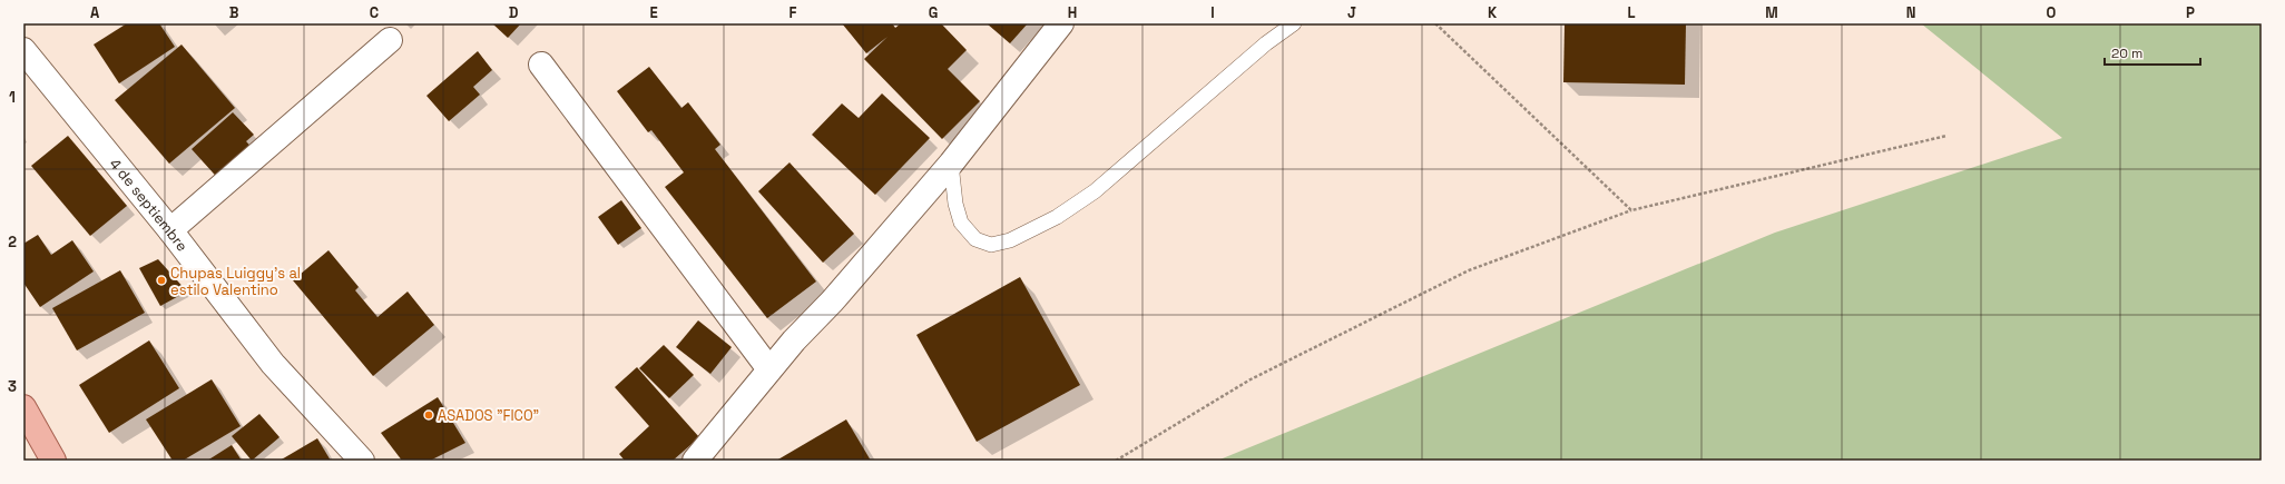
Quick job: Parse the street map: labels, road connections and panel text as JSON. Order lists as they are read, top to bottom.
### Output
{
  "streets": {
    "street": ["4 de septiembre"]
  },
  "places": ["Chupas Luiggy's al estilo Valentino", "ASADOS \"FICO\""],
  "scale_bar": "20 m",
  "grid": {
    "columns": [
      "A",
      "B",
      "C",
      "D",
      "E",
      "F",
      "G",
      "H",
      "I",
      "J",
      "K",
      "L",
      "M",
      "N",
      "O",
      "P"
    ],
    "rows": ["1", "2", "3"]
  }
}
